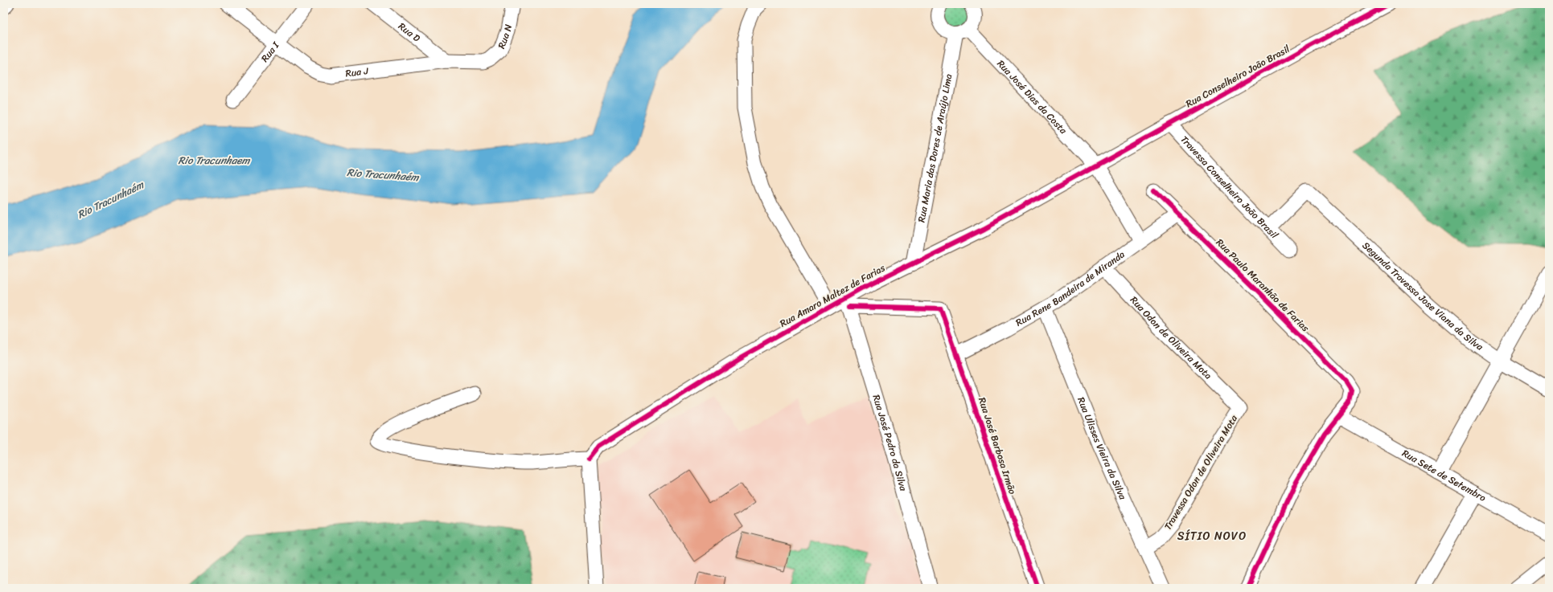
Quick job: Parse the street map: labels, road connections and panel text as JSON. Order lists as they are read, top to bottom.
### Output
{
  "streets": {
    "street": [
      "Rua D",
      "Rua N",
      "Rua I",
      "Rua J",
      "Rua Conselheiro João Brasil",
      "Rua José Dias da Costa",
      "Rua Maria das Dores de Araújo Lima",
      "Travessa Conselheiro João Brasil",
      "Rua Paulo Maranhão de Farias",
      "Rua Rene Bandeira de Miranda",
      "Rua Amaro Maltez de Farias",
      "Segunda Travessa Jose Viana da Silva",
      "Rua Odon de Oliveira Mota",
      "Rua José Pedro da Silva",
      "Rua José Barbosa Irmão",
      "Rua Ulisses Vieira da Silva",
      "Travessa Odon de Oliveira Mota",
      "Rua Sete de Setembro"
    ]
  },
  "crossings": [
    ["Rua D", "Rua N"],
    ["Rua D", "Rua J"],
    ["Rua N", "Rua J"],
    ["Rua I", "Rua J"],
    ["Rua Conselheiro João Brasil", "Rua José Dias da Costa"],
    ["Rua Conselheiro João Brasil", "Travessa Conselheiro João Brasil"],
    ["Rua Conselheiro João Brasil", "Rua Amaro Maltez de Farias"],
    ["Rua José Dias da Costa", "Rua Maria das Dores de Araújo Lima"],
    ["Rua José Dias da Costa", "Rua Rene Bandeira de Miranda"],
    ["Rua José Dias da Costa", "Rua Amaro Maltez de Farias"],
    ["Rua Maria das Dores de Araújo Lima", "Rua Amaro Maltez de Farias"],
    ["Travessa Conselheiro João Brasil", "Segunda Travessa Jose Viana da Silva"],
    ["Rua Paulo Maranhão de Farias", "Rua Rene Bandeira de Miranda"],
    ["Rua Paulo Maranhão de Farias", "Rua Sete de Setembro"],
    ["Rua Rene Bandeira de Miranda", "Rua Odon de Oliveira Mota"],
    ["Rua Rene Bandeira de Miranda", "Rua José Barbosa Irmão"],
    ["Rua Rene Bandeira de Miranda", "Rua Ulisses Vieira da Silva"],
    ["Rua Amaro Maltez de Farias", "Rua José Pedro da Silva"],
    ["Rua Amaro Maltez de Farias", "Rua José Barbosa Irmão"],
    ["Rua Odon de Oliveira Mota", "Travessa Odon de Oliveira Mota"],
    ["Rua José Pedro da Silva", "Rua José Barbosa Irmão"],
    ["Rua Ulisses Vieira da Silva", "Travessa Odon de Oliveira Mota"]
  ],
  "districts": ["SÍTIO NOVO"],
  "water": ["Rio Tracunhaem", "Rio Tracunhaém"]
}
